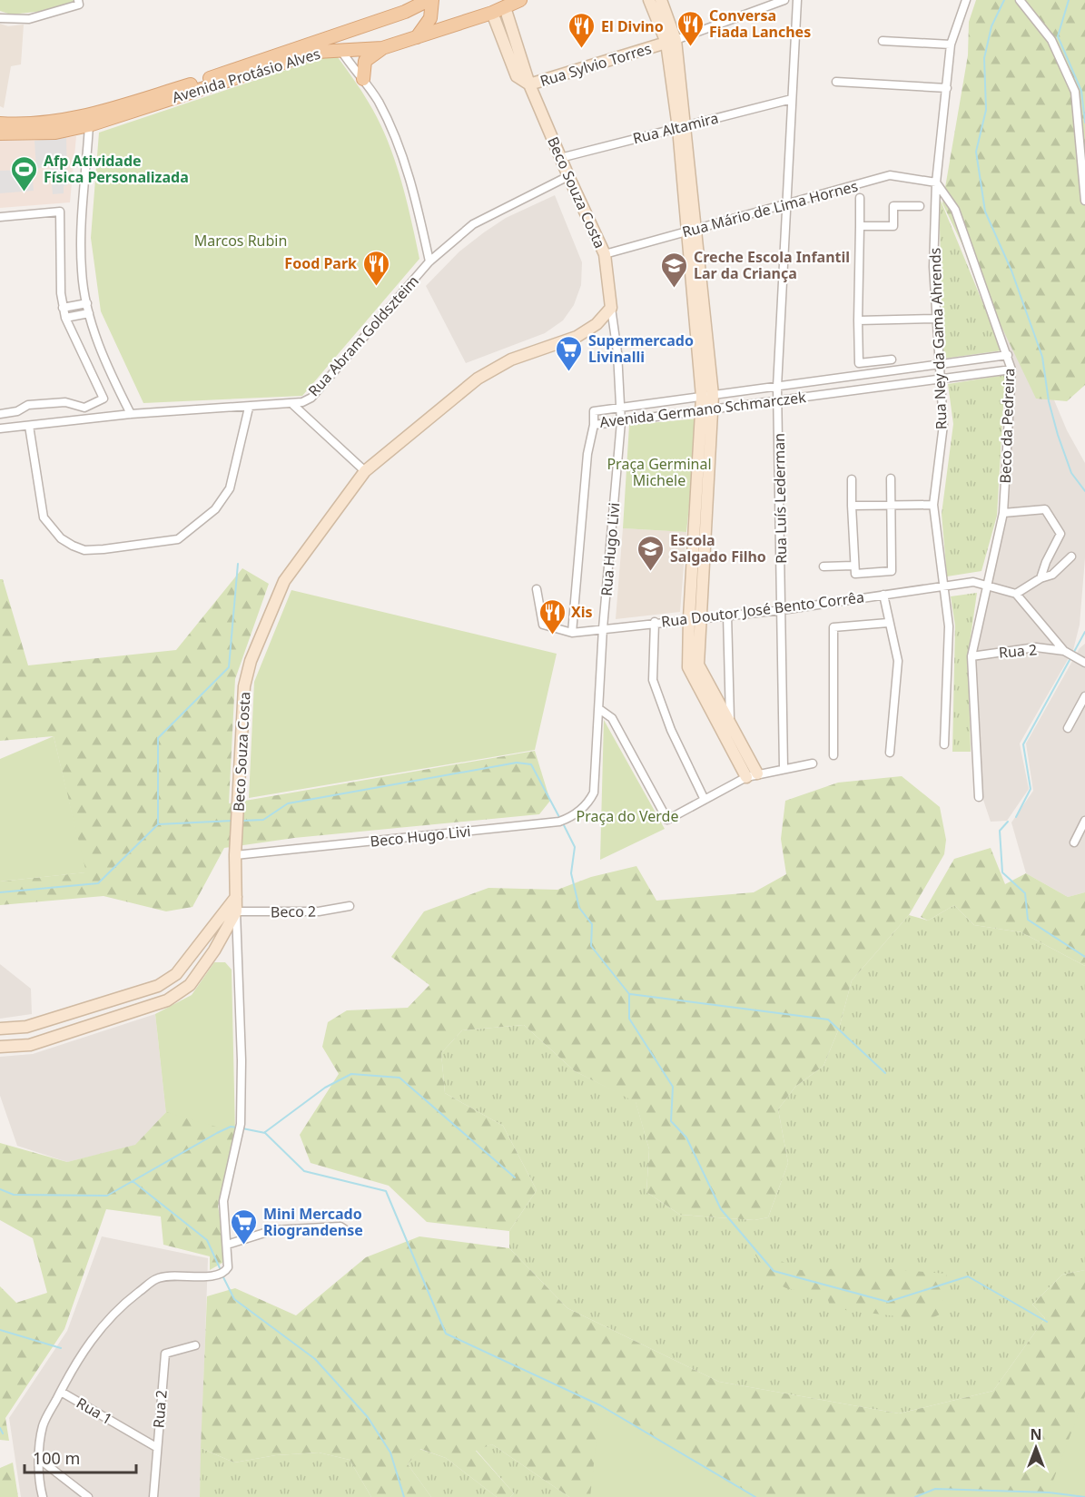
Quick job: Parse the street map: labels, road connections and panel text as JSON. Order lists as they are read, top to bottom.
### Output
{
  "streets": {
    "main road": ["Avenida Protásio Alves"],
    "street": [
      "Rua Sylvio Torres",
      "Rua Altamira",
      "Beco Souza Costa",
      "Rua Mário de Lima Hornes",
      "Rua Abram Goldszteim",
      "Rua Ney da Gama Ahrends",
      "Avenida Germano Schmarczek",
      "Beco da Pedreira",
      "Rua Luís Lederman",
      "Rua Hugo Livi",
      "Rua Doutor José Bento Corrêa",
      "Rua 2",
      "Beco Hugo Livi",
      "Beco 2",
      "Rua 1"
    ]
  },
  "crossings": [
    ["Rua Sylvio Torres", "Beco Souza Costa"],
    ["Avenida Protásio Alves", "Beco Souza Costa"],
    ["Rua Altamira", "Beco Souza Costa"],
    ["Rua Altamira", "Rua Luís Lederman"],
    ["Beco Souza Costa", "Rua Mário de Lima Hornes"],
    ["Beco Souza Costa", "Rua Abram Goldszteim"],
    ["Beco Souza Costa", "Rua Hugo Livi"],
    ["Beco Souza Costa", "Beco Hugo Livi"],
    ["Beco Souza Costa", "Beco 2"],
    ["Beco Souza Costa", "Rua 1"],
    ["Rua Mário de Lima Hornes", "Rua Ney da Gama Ahrends"],
    ["Rua Mário de Lima Hornes", "Beco da Pedreira"],
    ["Rua Mário de Lima Hornes", "Rua Luís Lederman"],
    ["Rua Ney da Gama Ahrends", "Avenida Germano Schmarczek"],
    ["Rua Ney da Gama Ahrends", "Beco da Pedreira"],
    ["Rua Ney da Gama Ahrends", "Rua Doutor José Bento Corrêa"],
    ["Avenida Germano Schmarczek", "Beco da Pedreira"],
    ["Avenida Germano Schmarczek", "Rua Luís Lederman"],
    ["Avenida Germano Schmarczek", "Rua Hugo Livi"],
    ["Beco da Pedreira", "Rua Doutor José Bento Corrêa"],
    ["Beco da Pedreira", "Rua 2"],
    ["Rua Luís Lederman", "Rua Doutor José Bento Corrêa"],
    ["Rua Hugo Livi", "Rua Doutor José Bento Corrêa"],
    ["Rua Hugo Livi", "Beco Hugo Livi"],
    ["Rua 2", "Rua 1"]
  ],
  "parks": ["Marcos Rubin", "Praça Germinal Michele", "Praça do Verde"],
  "places": {
    "restaurant": [
      "Conversa Fiada Lanches",
      "El Divino",
      "Food Park",
      "Xis"
    ],
    "sports": ["Afp Atividade Física Personalizada"],
    "school or university": ["Creche Escola Infantil Lar da Criança", "Escola Salgado Filho"],
    "supermarket": ["Supermercado Livinalli", "Mini Mercado Riograndense"]
  },
  "scale_bar": "100 m",
  "north": "top"
}
